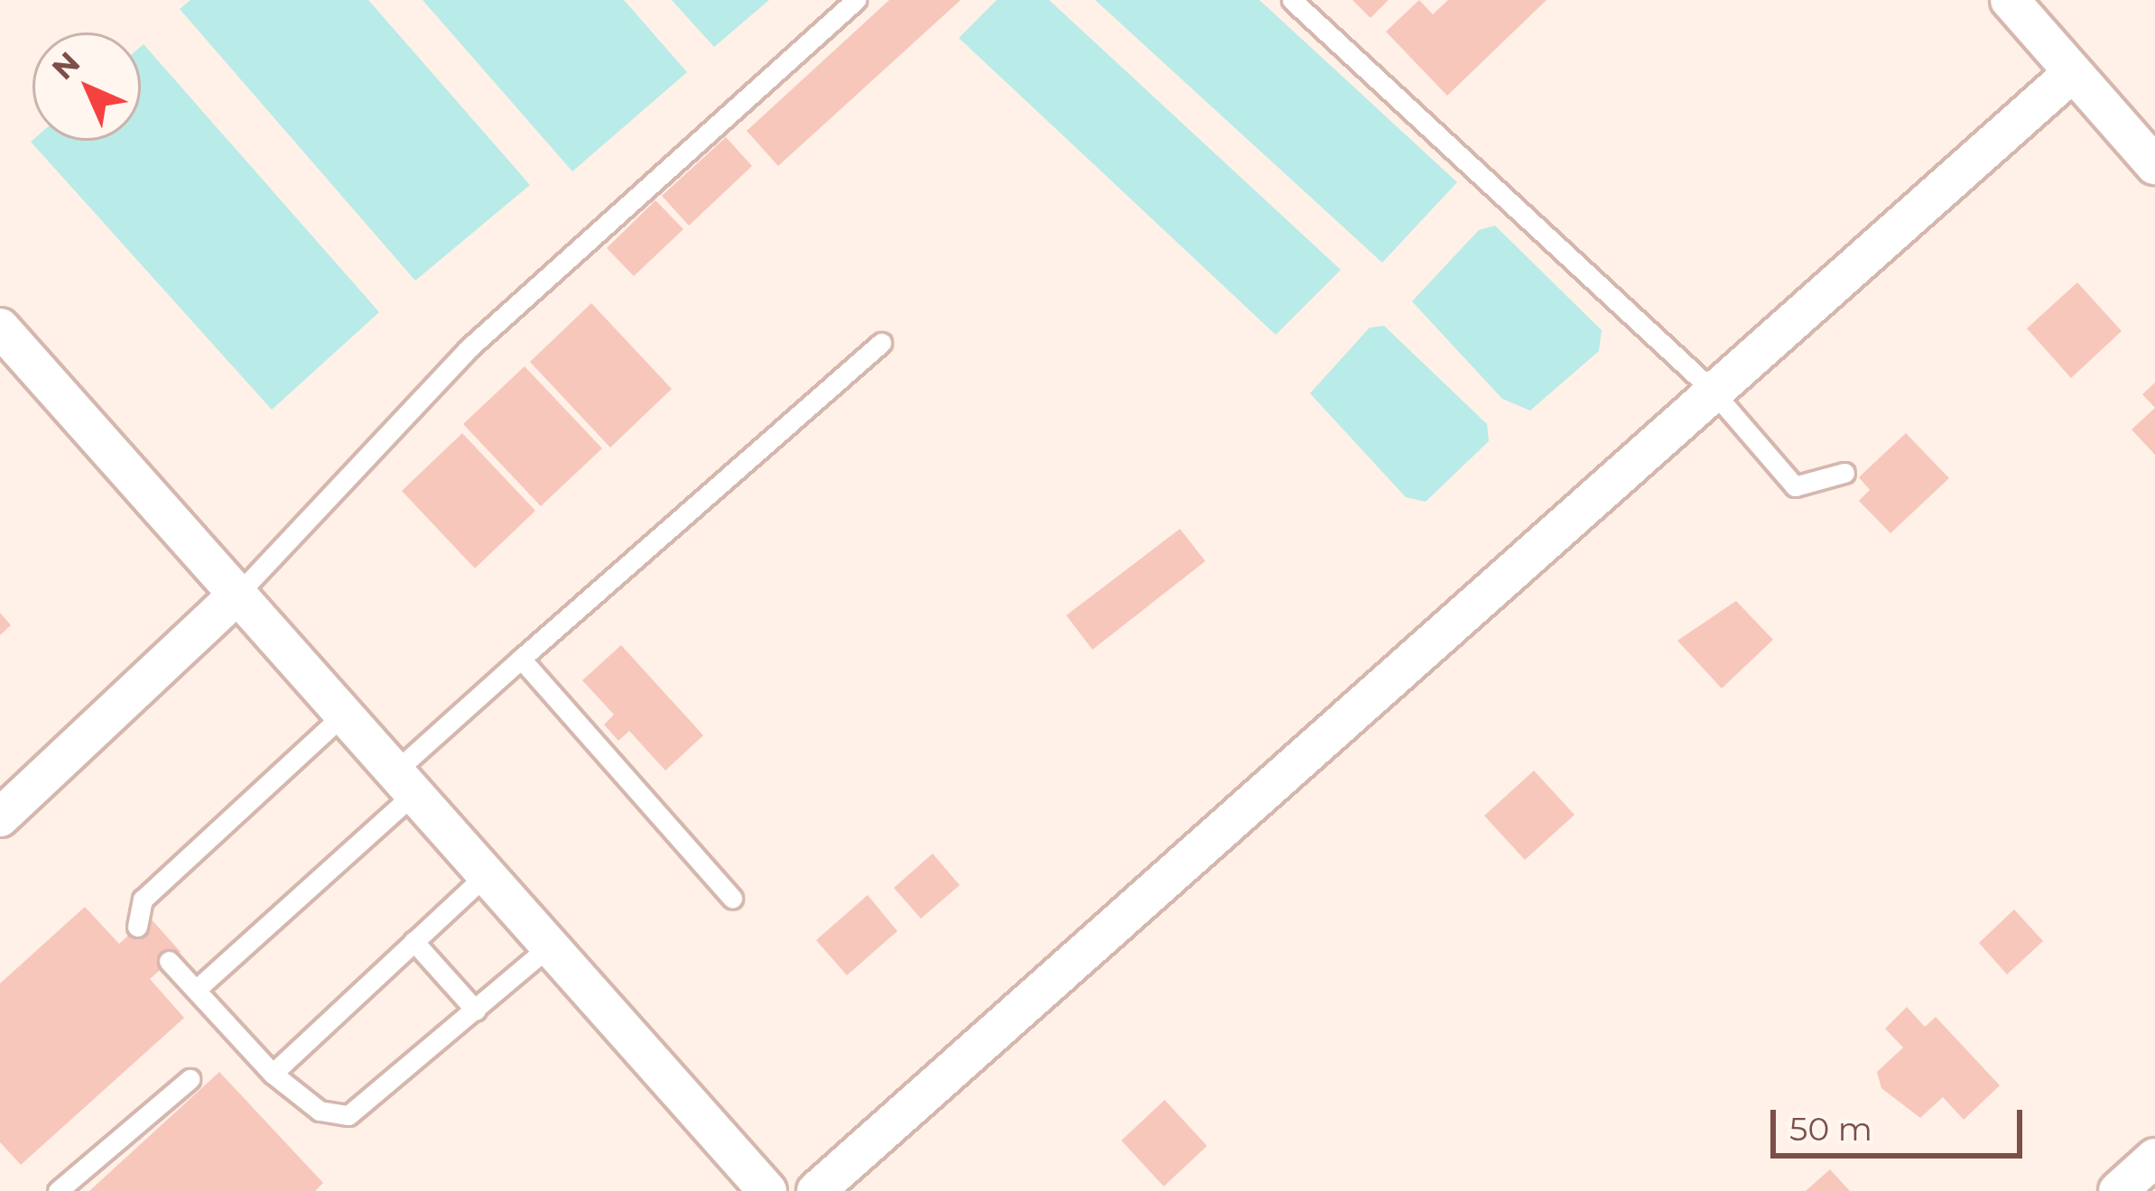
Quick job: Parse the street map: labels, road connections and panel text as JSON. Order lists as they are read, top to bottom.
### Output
{
  "scale_bar": "50 m",
  "north": "top left"
}
